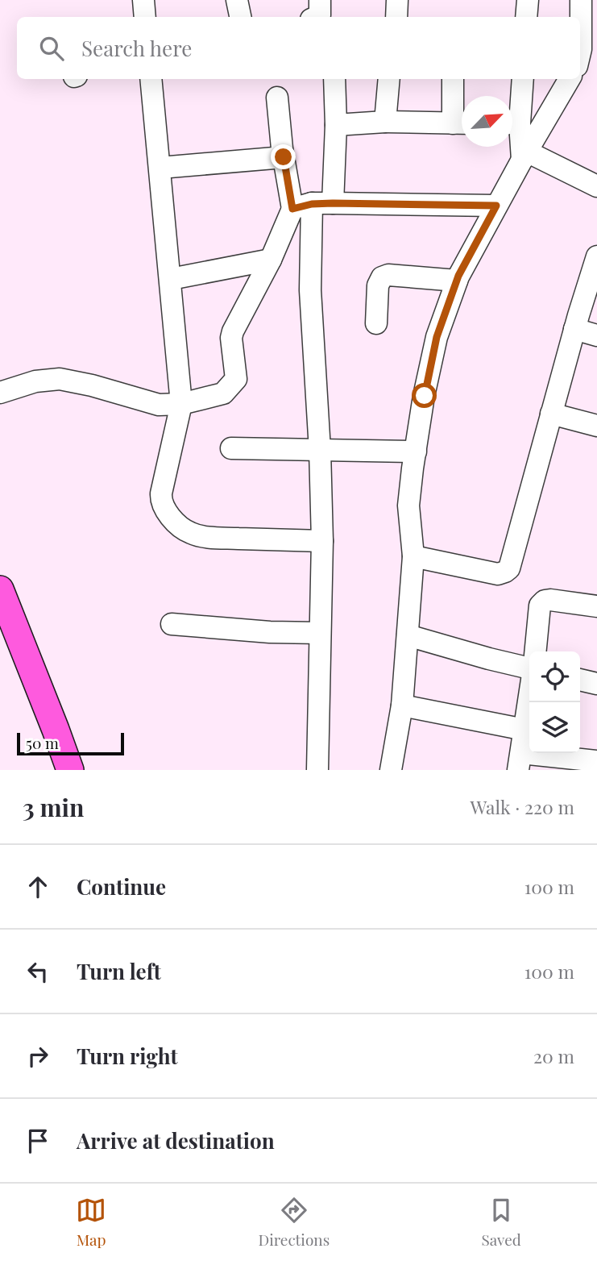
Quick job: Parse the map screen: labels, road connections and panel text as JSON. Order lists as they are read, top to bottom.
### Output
{
  "scale_bar": "50 m",
  "north": "top right",
  "page": {
    "search": "Search here",
    "scale": "50 m",
    "heading": ["3 min", "Walk · 220 m"],
    "list": [
      ["Continue", "100 m"],
      ["Turn left", "100 m"],
      ["Turn right", "20 m"],
      "Arrive at destination"
    ],
    "nav": ["Map", "Directions", "Saved"]
  }
}
